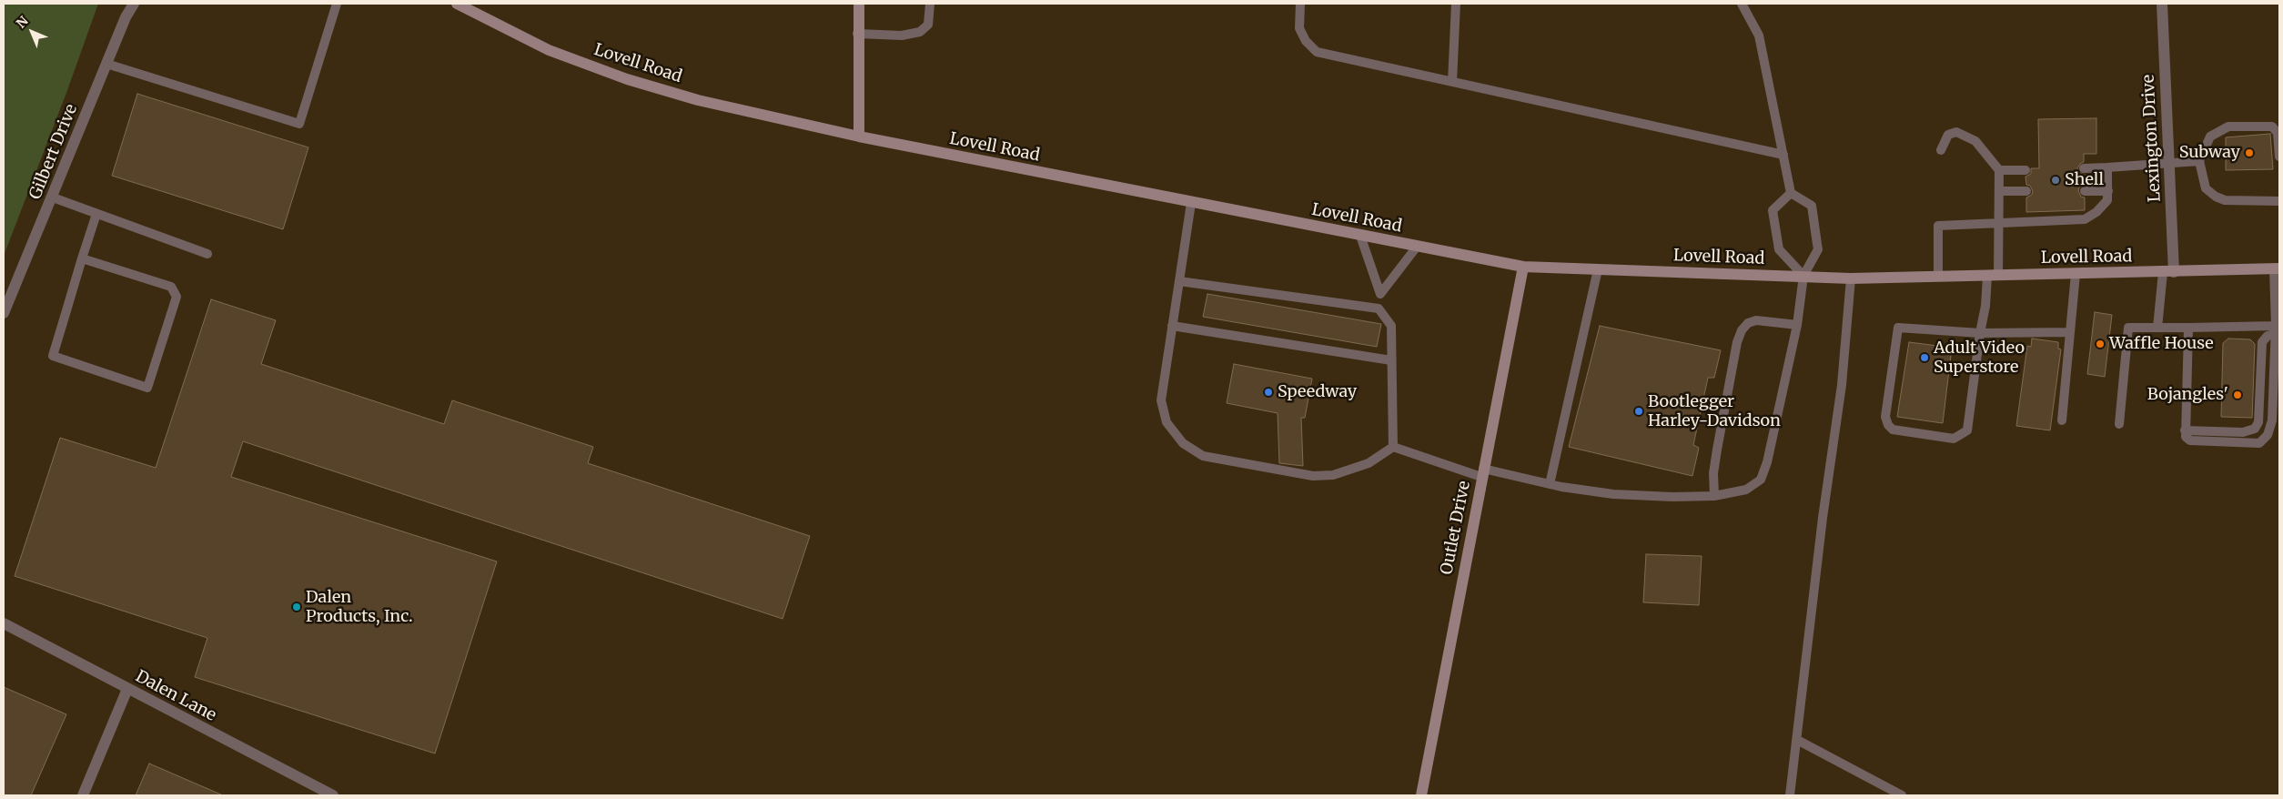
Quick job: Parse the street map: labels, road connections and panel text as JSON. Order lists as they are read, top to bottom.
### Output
{
  "streets": {
    "main road": ["Lovell Road", "Outlet Drive"],
    "street": ["Lexington Drive", "Gilbert Drive", "Dalen Lane"]
  },
  "crossings": [
    ["Lovell Road", "Lexington Drive"],
    ["Lovell Road", "Outlet Drive"]
  ],
  "places": [
    "Subway",
    "Shell",
    "Waffle House",
    "Adult Video Superstore",
    "Speedway",
    "Bojangles'",
    "Bootlegger Harley-Davidson",
    "Dalen Products, Inc."
  ],
  "north": "top left"
}
